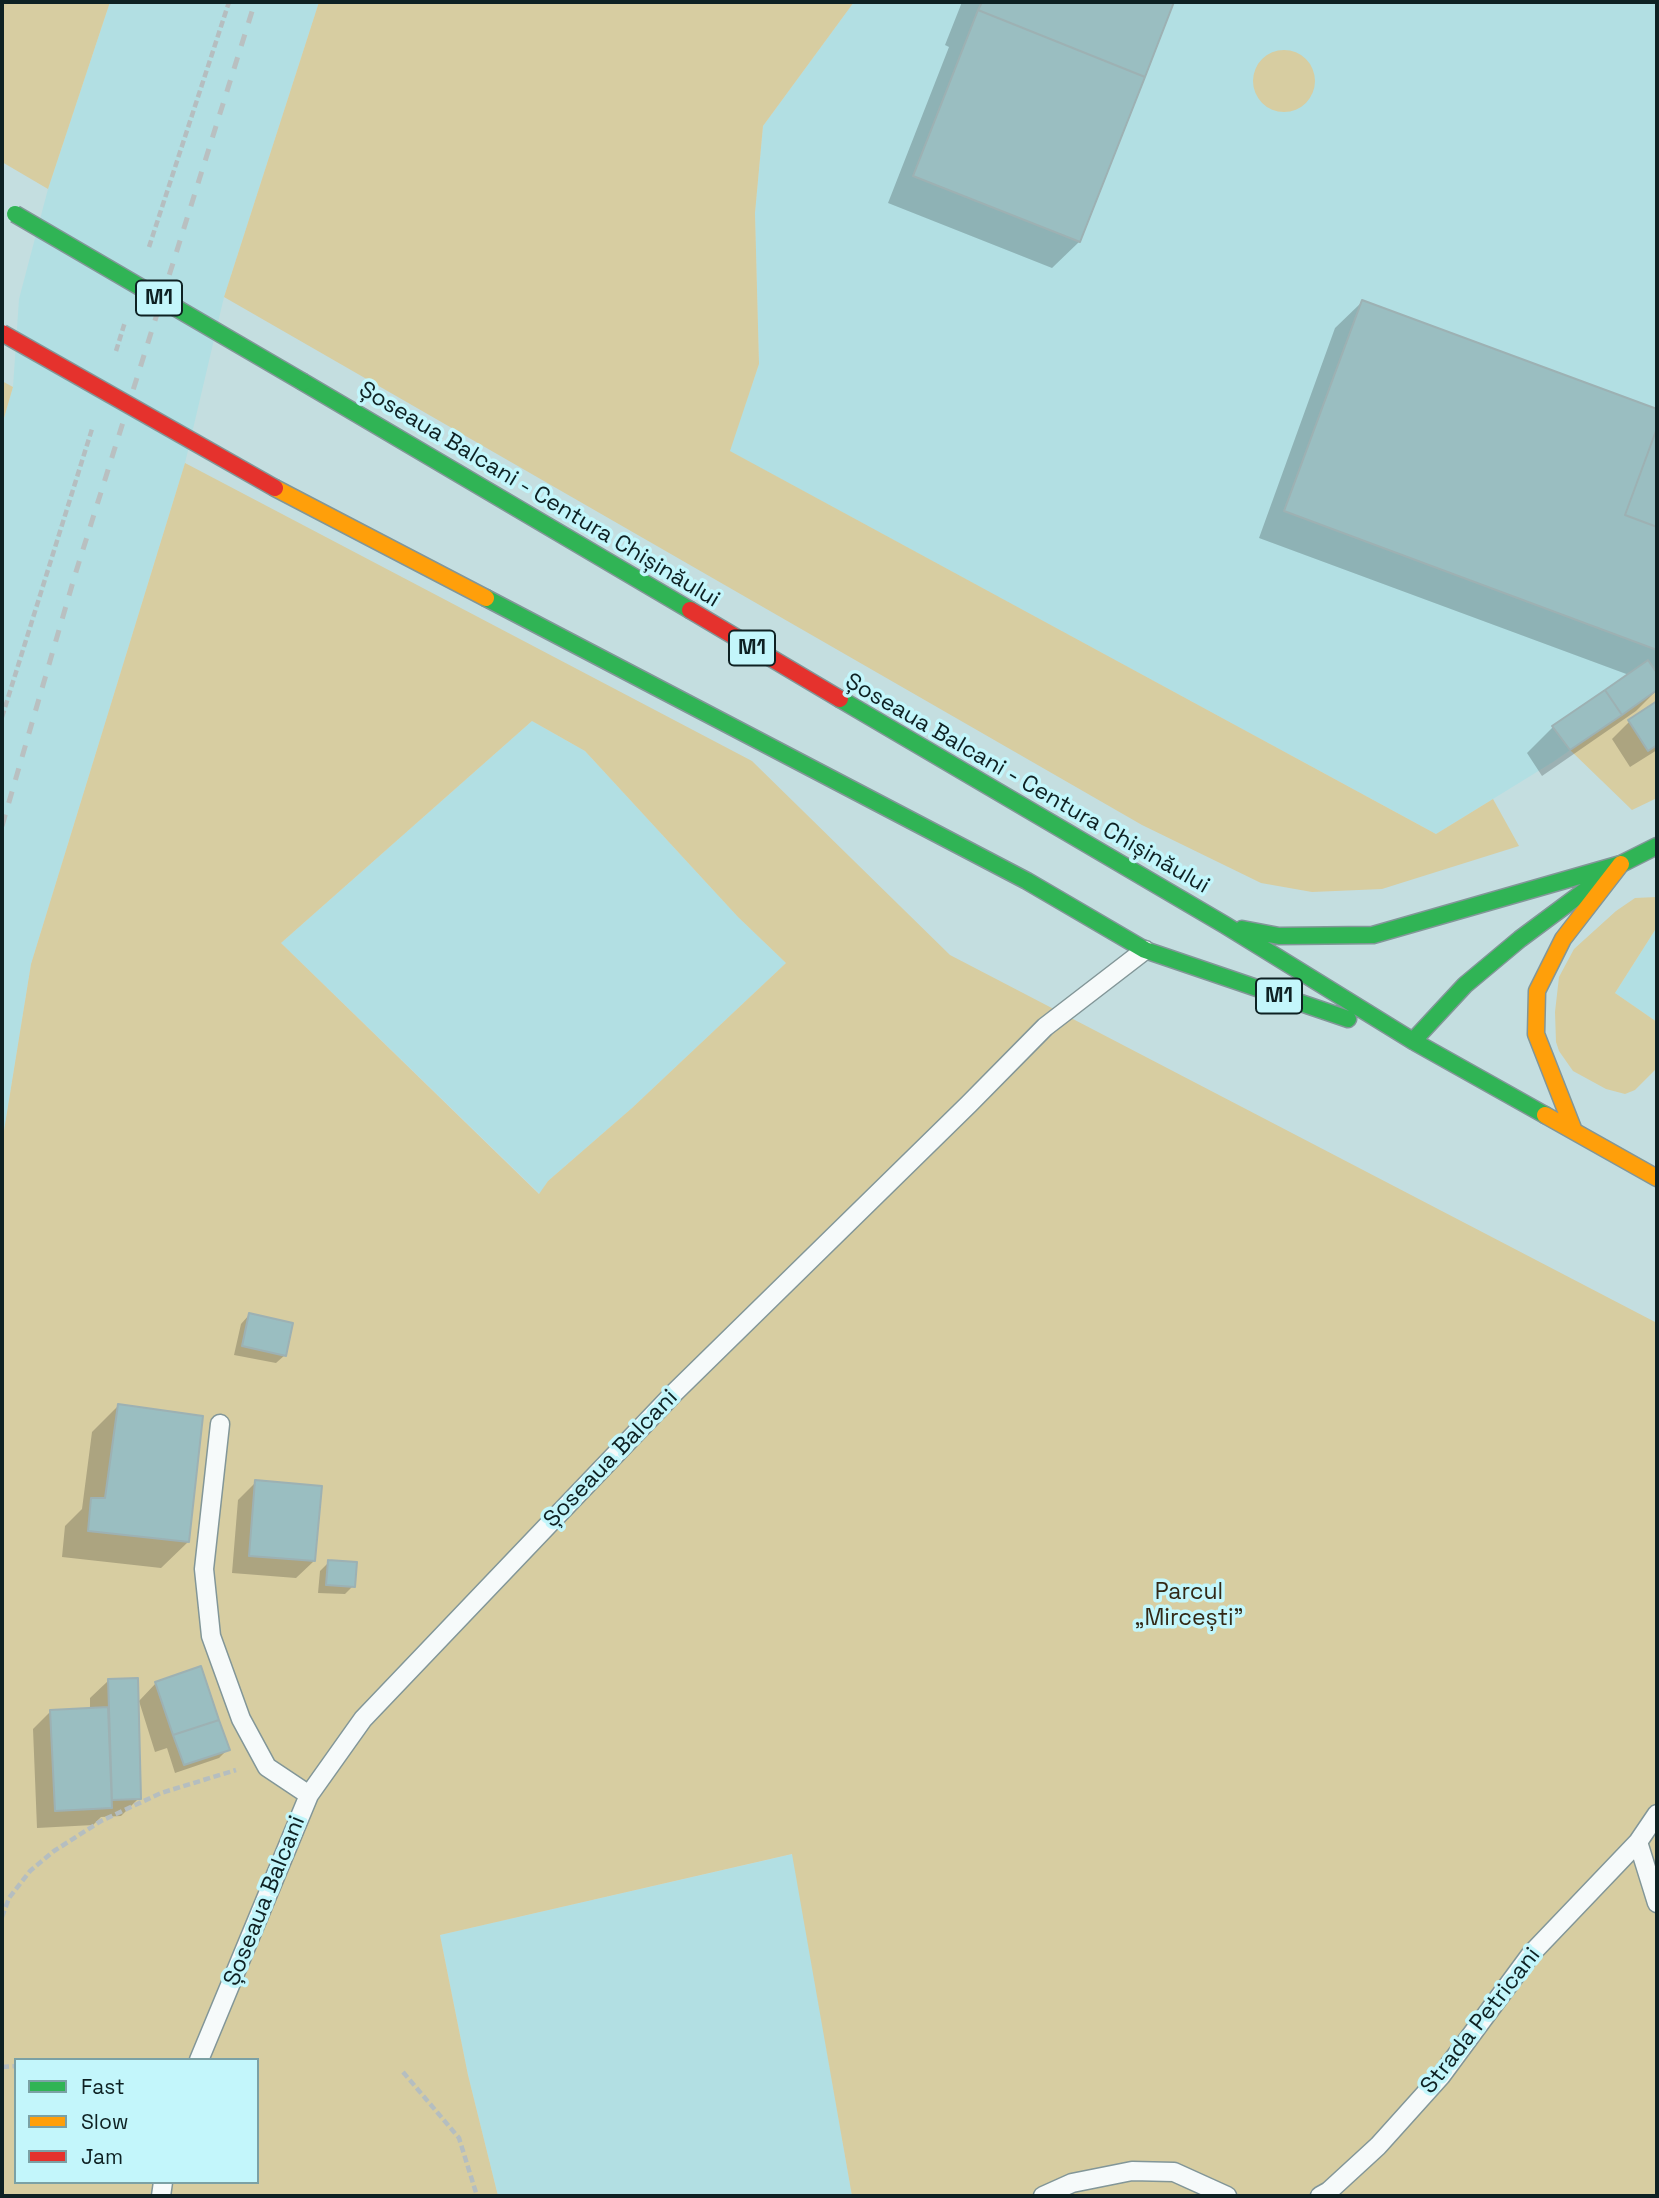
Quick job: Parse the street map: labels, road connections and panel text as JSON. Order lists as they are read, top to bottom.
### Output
{
  "streets": {
    "main road": ["M1", "Șoseaua Balcani - Centura Chișinăului"],
    "lane": ["Șoseaua Balcani", "Strada Petricani"]
  },
  "crossings": [
    ["Șoseaua Balcani - Centura Chișinăului", "Șoseaua Balcani"]
  ],
  "parks": ["Parcul „Mircești”"],
  "legend": ["Fast", "Slow", "Jam"]
}
